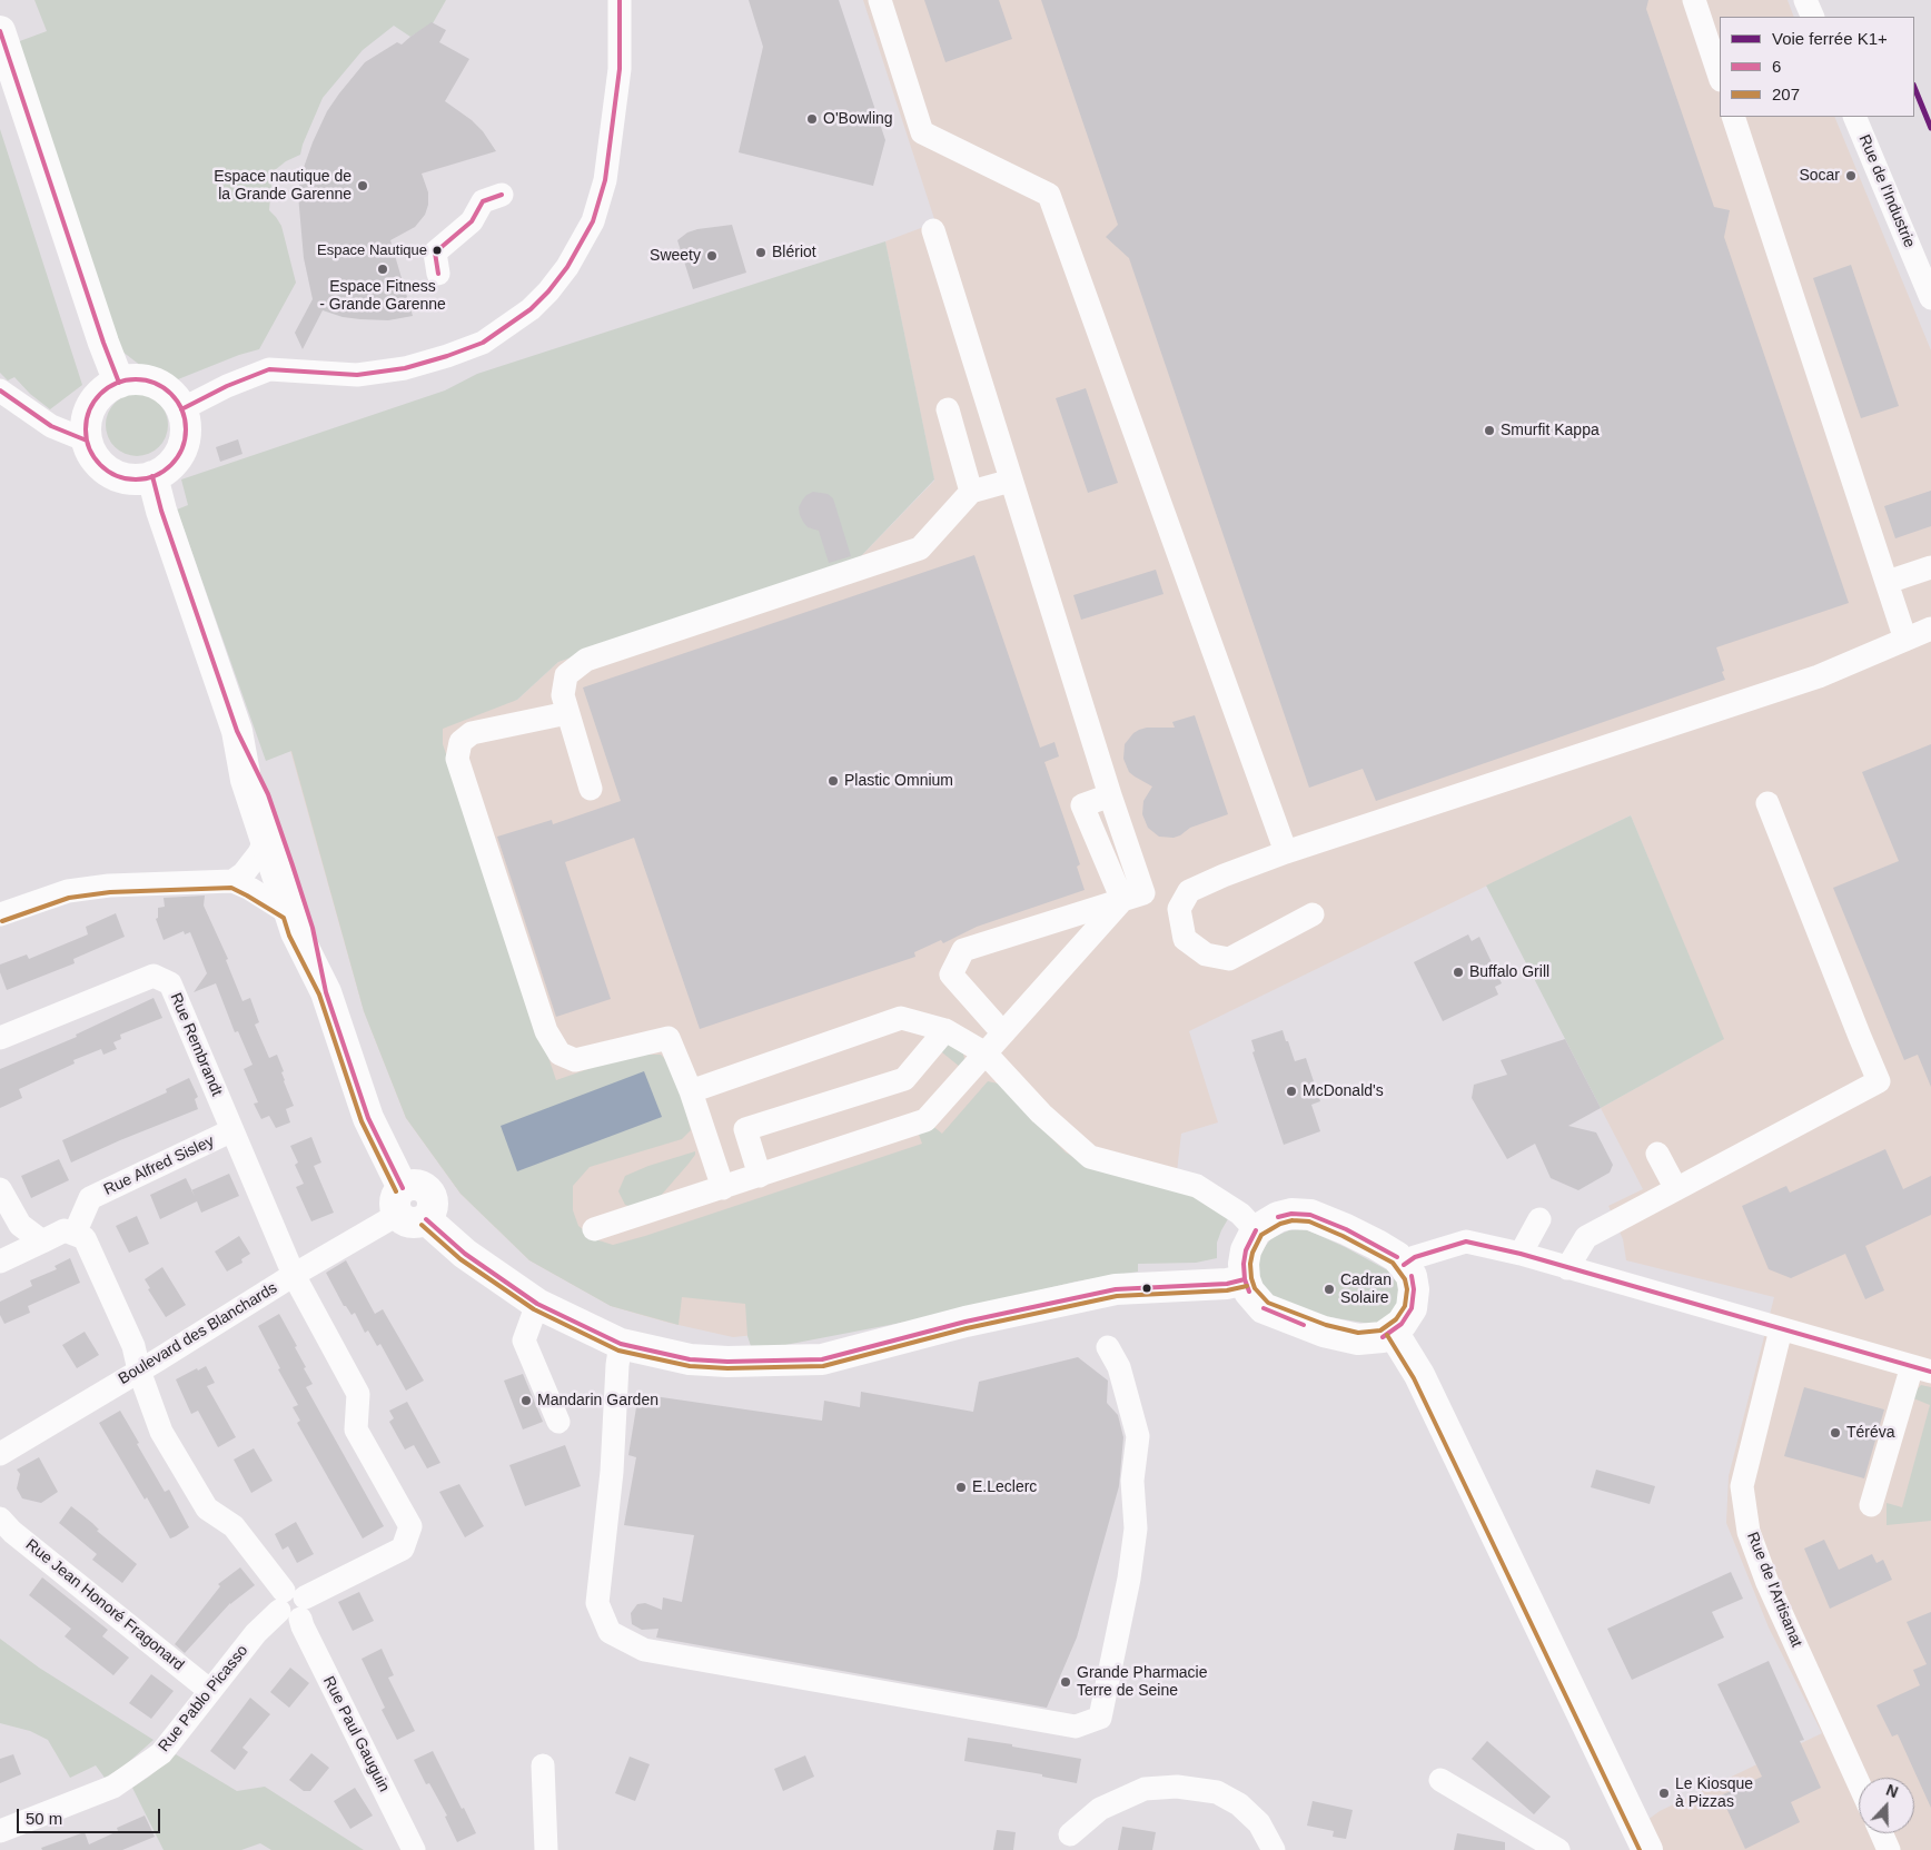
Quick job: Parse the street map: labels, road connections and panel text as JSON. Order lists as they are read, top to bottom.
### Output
{
  "streets": {
    "street": [
      "Rue de l'Industrie",
      "Rue Rembrandt",
      "Rue Alfred Sisley",
      "Boulevard des Blanchards",
      "Rue de l'Artisanat",
      "Rue Jean Honoré Fragonard",
      "Rue Pablo Picasso",
      "Rue Paul Gauguin"
    ]
  },
  "crossings": [
    ["Rue Rembrandt", "Rue Alfred Sisley"],
    ["Rue Rembrandt", "Boulevard des Blanchards"],
    ["Rue Rembrandt", "Rue Pablo Picasso"],
    ["Rue Alfred Sisley", "Rue Paul Gauguin"],
    ["Boulevard des Blanchards", "Rue Pablo Picasso"],
    ["Boulevard des Blanchards", "Rue Paul Gauguin"],
    ["Rue Jean Honoré Fragonard", "Rue Pablo Picasso"],
    ["Rue Pablo Picasso", "Rue Paul Gauguin"]
  ],
  "places": [
    "O'Bowling",
    "Socar",
    "Espace nautique de la Grande Garenne",
    "Espace Nautique",
    "Blériot",
    "Sweety",
    "Espace Fitness - Grande Garenne",
    "Smurfit Kappa",
    "Plastic Omnium",
    "Buffalo Grill",
    "McDonald's",
    "Cadran Solaire",
    "Mandarin Garden",
    "Téréva",
    "E.Leclerc",
    "Grande Pharmacie Terre de Seine",
    "Le Kiosque à Pizzas"
  ],
  "lines": ["transit line 6", "rail line K1+", "transit line 207"],
  "legend": ["Voie ferrée K1+", "6", "207"],
  "scale_bar": "50 m",
  "north": "top"
}
